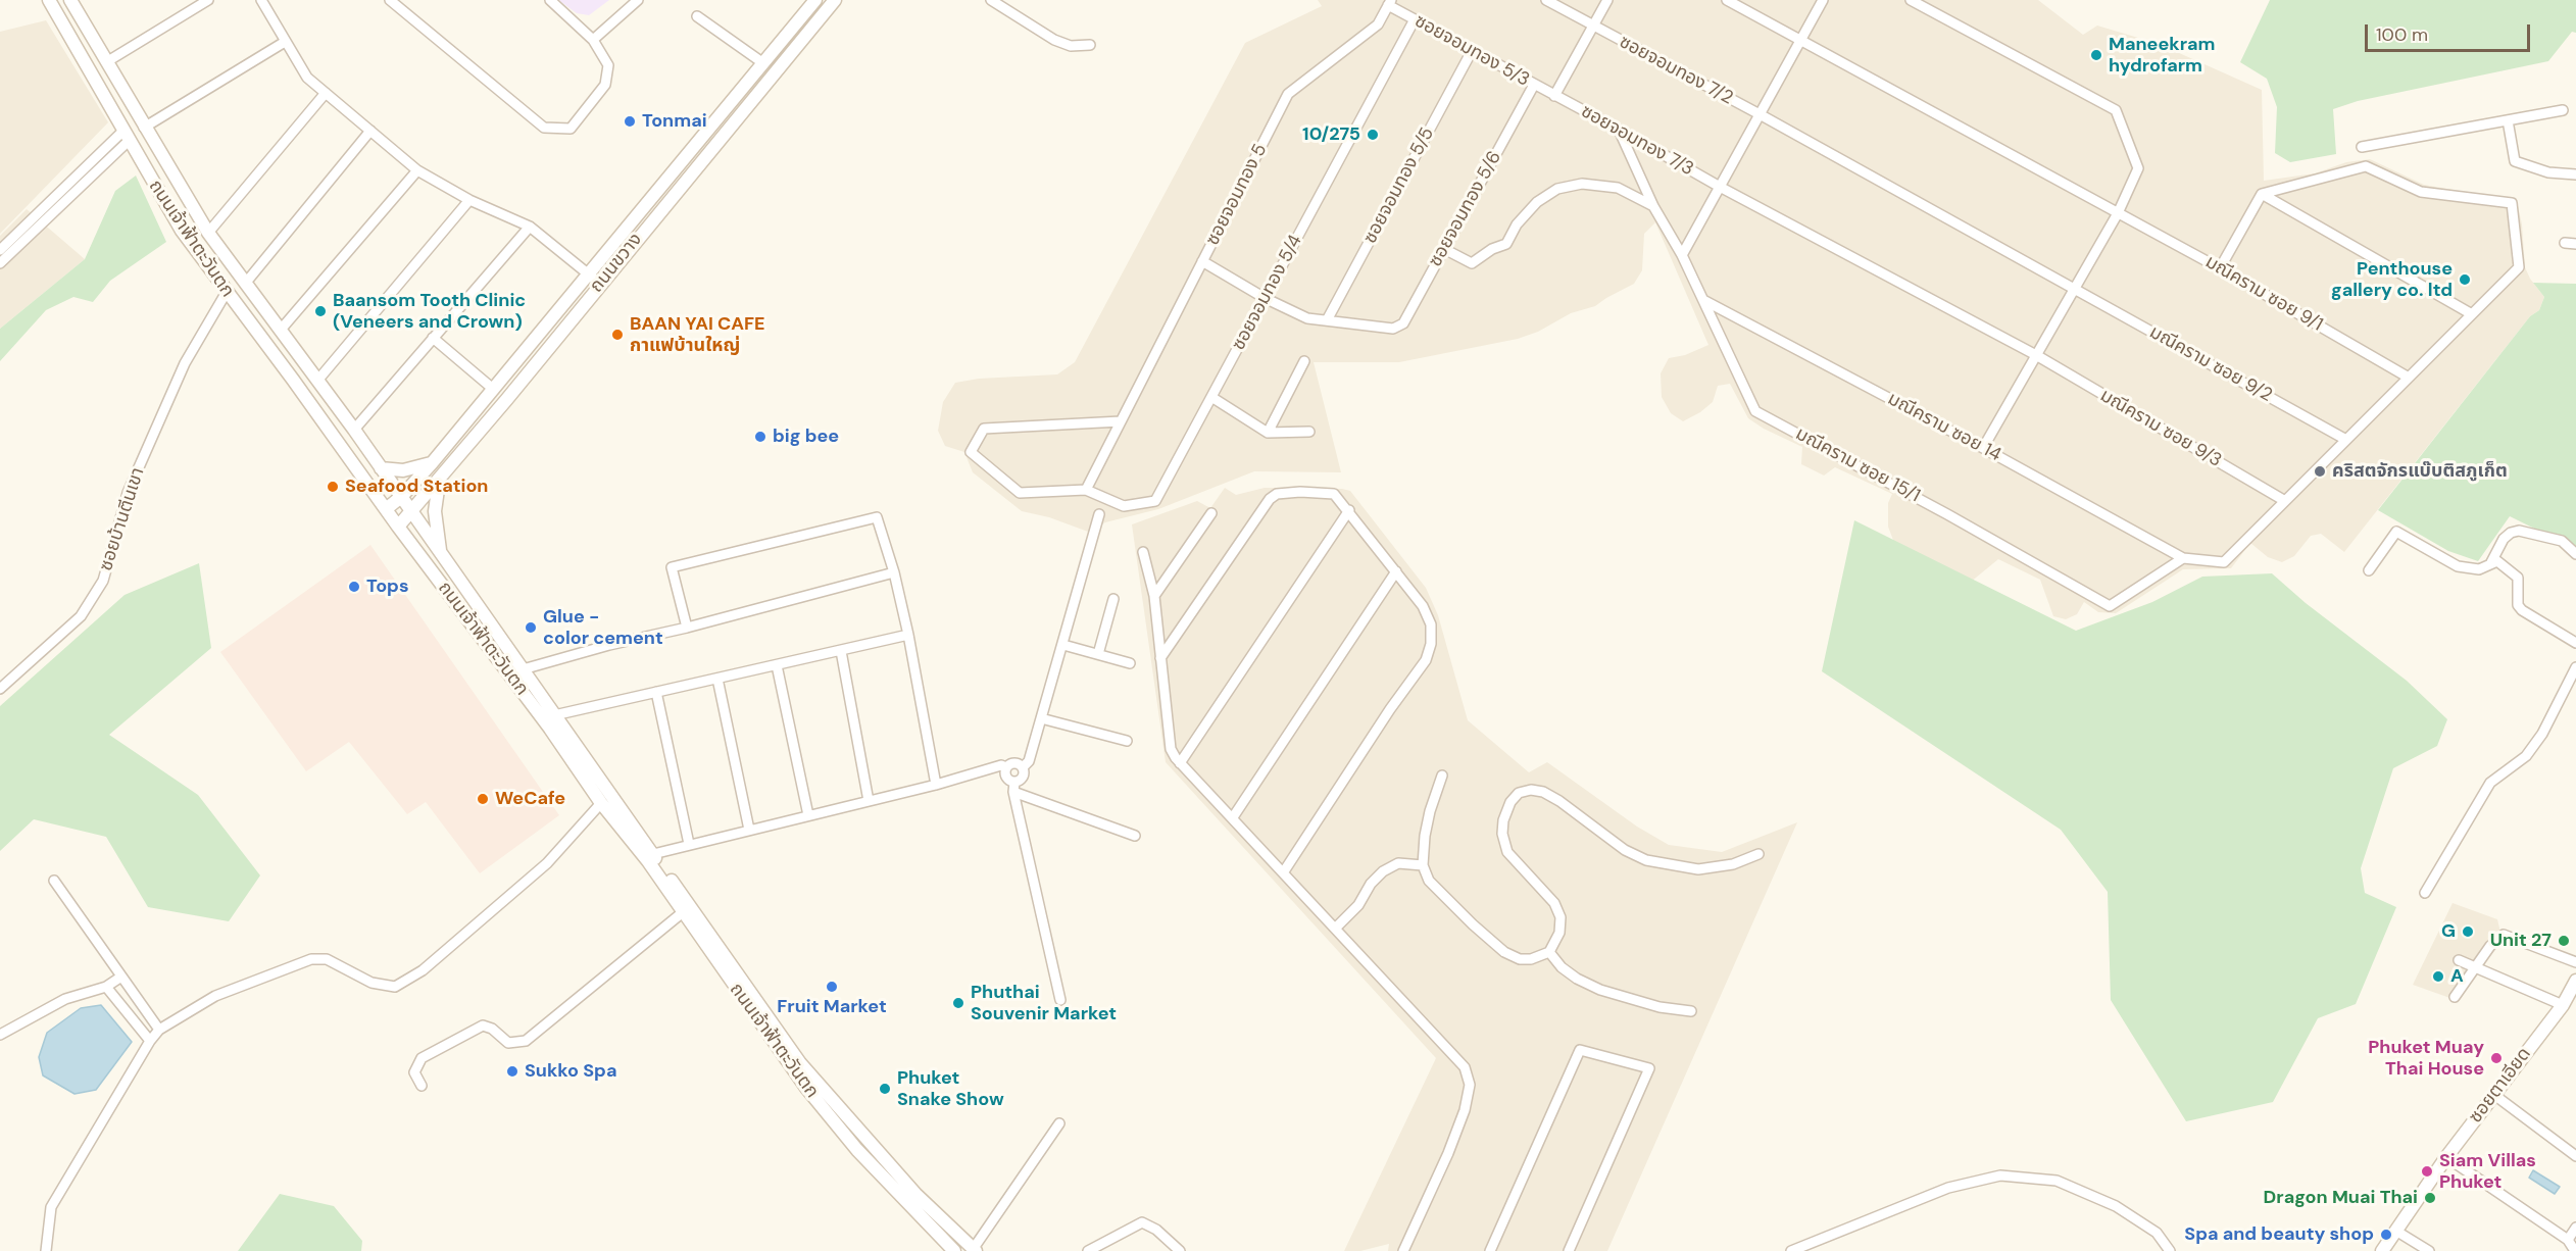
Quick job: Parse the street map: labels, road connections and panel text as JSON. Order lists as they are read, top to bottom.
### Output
{
  "streets": {
    "main road": ["ถนนเจ้าฟ้าตะวันตก", "ถนนขวาง", "ซอยตาเอียด"],
    "street": [
      "ซอยจอมทอง 5/3",
      "ซอยจอมทอง 7/2",
      "ซอยจอมทอง 7/3",
      "ซอยจอมทอง 5/5",
      "ซอยจอมทอง 5",
      "ซอยจอมทอง 5/6",
      "ซอยจอมทอง 5/4",
      "มณีคราม ซอย 9/1",
      "มณีคราม ซอย 9/2",
      "มณีคราม ซอย 14",
      "มณีคราม ซอย 9/3",
      "มณีคราม ซอย 15/1",
      "ซอยบ้านตีนเขา"
    ]
  },
  "crossings": [
    ["ซอยจอมทอง 5/3", "ซอยจอมทอง 7/3"],
    ["ซอยจอมทอง 5/3", "ซอยจอมทอง 5/5"],
    ["ซอยจอมทอง 5/3", "ซอยจอมทอง 5"],
    ["ซอยจอมทอง 5/3", "ซอยจอมทอง 5/6"],
    ["ซอยจอมทอง 5/3", "ซอยจอมทอง 5/4"],
    ["ซอยจอมทอง 7/2", "มณีคราม ซอย 9/2"],
    ["ซอยจอมทอง 7/3", "มณีคราม ซอย 9/3"],
    ["ซอยจอมทอง 7/3", "มณีคราม ซอย 15/1"],
    ["ซอยจอมทอง 5/5", "ซอยจอมทอง 5/6"],
    ["ซอยจอมทอง 5", "ซอยจอมทอง 5/4"],
    ["ถนนเจ้าฟ้าตะวันตก", "ถนนขวาง"],
    ["ถนนเจ้าฟ้าตะวันตก", "ซอยบ้านตีนเขา"],
    ["มณีคราม ซอย 14", "มณีคราม ซอย 15/1"]
  ],
  "places": [
    "Maneekram hydrofarm",
    "Tonmai",
    "10/275",
    "Penthouse gallery co. ltd",
    "Baansom Tooth Clinic (Veneers and Crown)",
    "BAAN YAI CAFE กาแฟบ้านใหญ่",
    "big bee",
    "คริสตจักรแบ๊บติสภูเก็ต",
    "Seafood Station",
    "Tops",
    "Glue - color cement",
    "WeCafe",
    "G",
    "Unit 27",
    "A",
    "Fruit Market",
    "Phuthai Souvenir Market",
    "Phuket Muay Thai House",
    "Sukko Spa",
    "Phuket Snake Show",
    "Siam Villas Phuket",
    "Dragon Muai Thai",
    "Spa and beauty shop"
  ],
  "scale_bar": "100 m"
}
